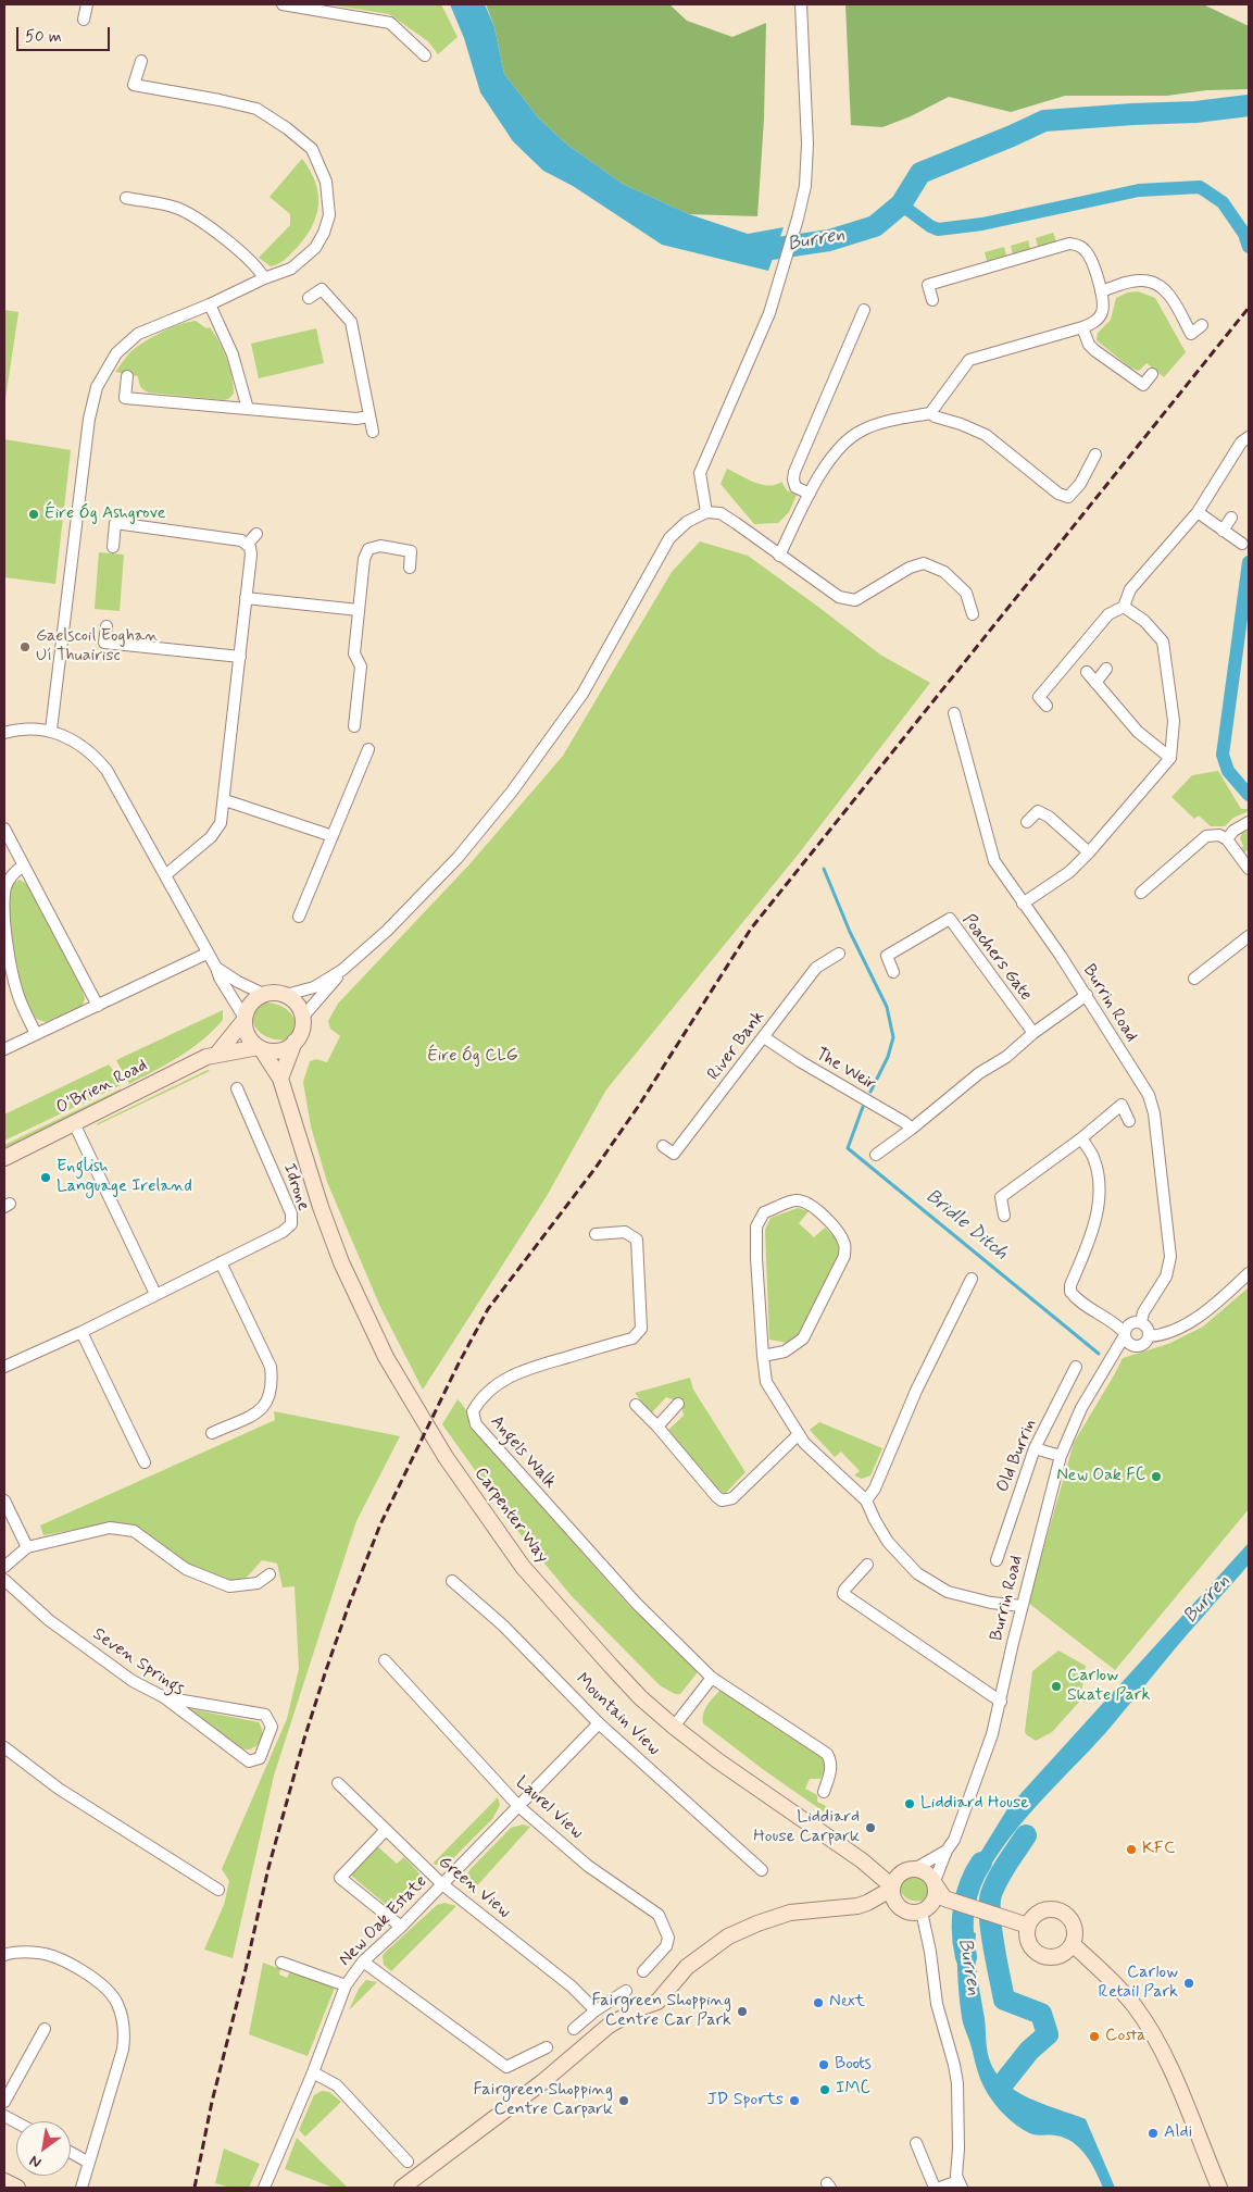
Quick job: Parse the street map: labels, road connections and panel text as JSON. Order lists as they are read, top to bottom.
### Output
{
  "streets": {
    "street": [
      "Poachers Gate",
      "Burrin Road",
      "River Bank",
      "The Weir",
      "O'Brien Road",
      "Idrone",
      "Angels Walk",
      "Old Burrin",
      "Carpenter Way",
      "Seven Springs",
      "Mountain View",
      "Laurel View",
      "Green View",
      "New Oak Estate"
    ]
  },
  "crossings": [
    ["Burrin Road", "Carpenter Way"],
    ["River Bank", "The Weir"],
    ["O'Brien Road", "Carpenter Way"],
    ["Mountain View", "New Oak Estate"],
    ["Laurel View", "New Oak Estate"],
    ["Green View", "New Oak Estate"]
  ],
  "water": ["Burren", "Bridle Ditch"],
  "parks": ["Éire Óg CLG"],
  "places": [
    "Éire Óg Ashgrove",
    "Gaelscoil Eoghan Uí Thuairisc",
    "English Language Ireland",
    "New Oak FC",
    "Carlow Skate Park",
    "Liddiard House",
    "Liddiard House Carpark",
    "KFC",
    "Carlow Retail Park",
    "Next",
    "Fairgreen Shopping Centre Car Park",
    "Costa",
    "Boots",
    "IMC",
    "Fairgreen Shopping Centre Carpark",
    "JD Sports",
    "Aldi"
  ],
  "scale_bar": "50 m",
  "north": "bottom left"
}
